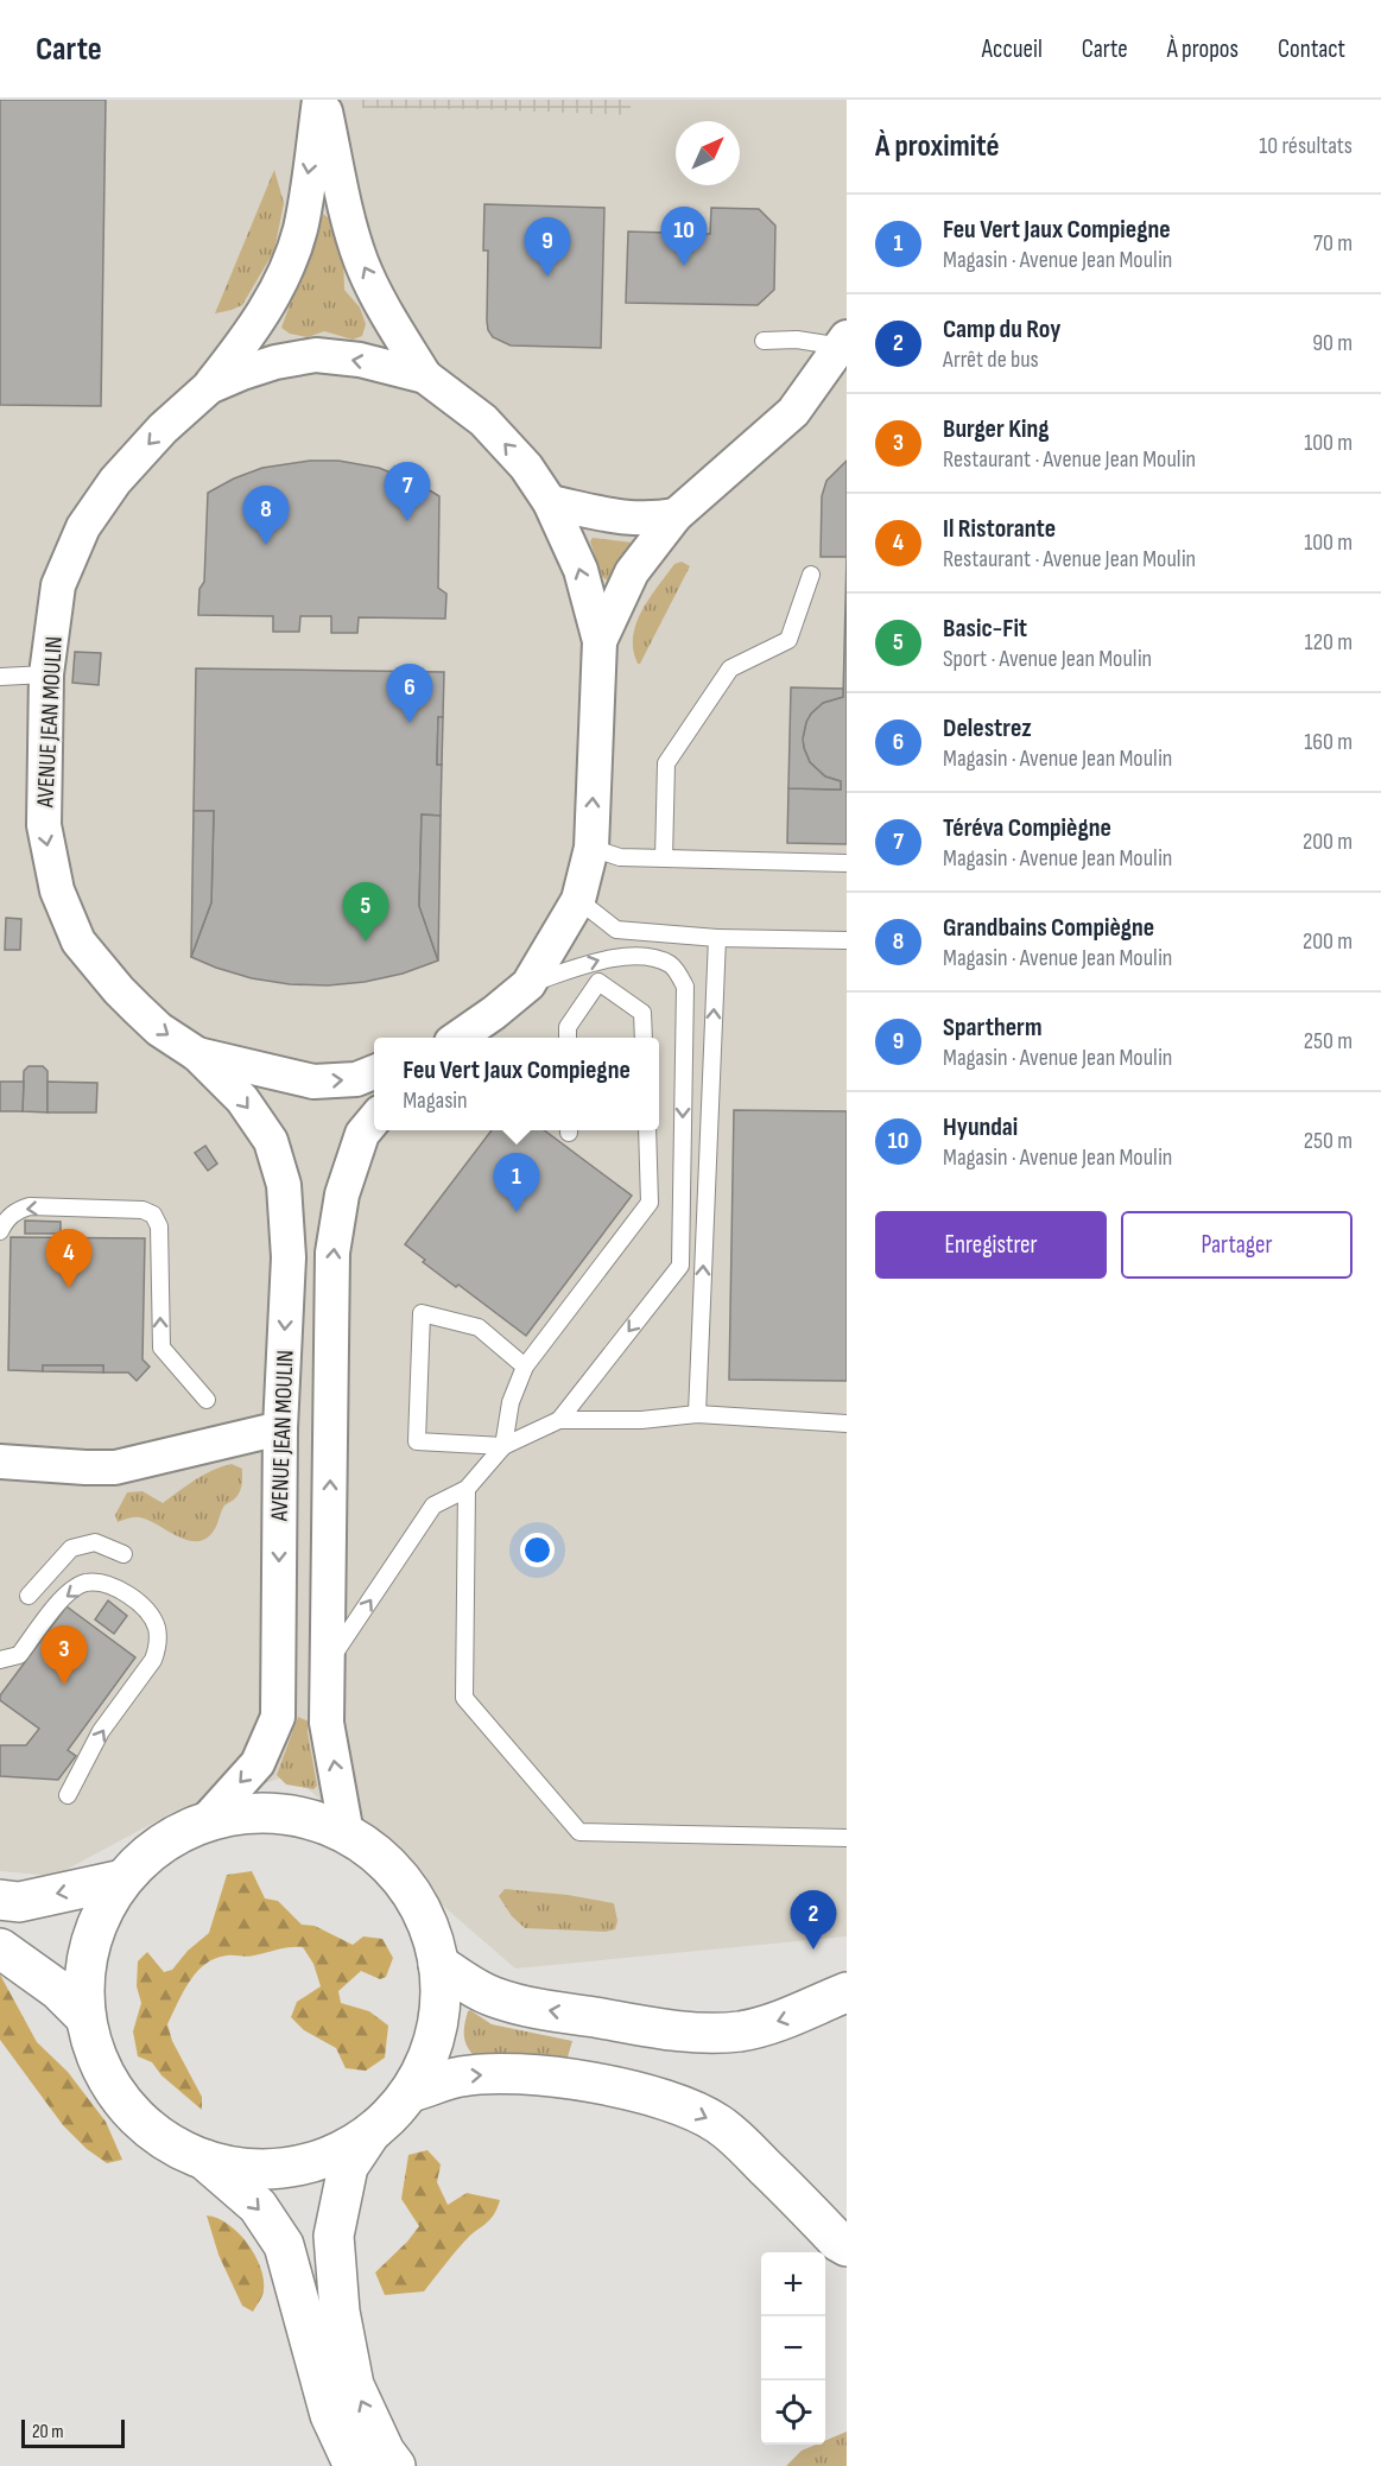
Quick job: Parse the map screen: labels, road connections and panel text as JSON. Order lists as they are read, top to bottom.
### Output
{
  "streets": {
    "street": ["AVENUE JEAN MOULIN"]
  },
  "scale_bar": "20 m",
  "north": "top right",
  "page": {
    "header": "Carte",
    "nav": [
      "Accueil",
      "Carte",
      "À propos",
      "Contact"
    ],
    "heading": ["À proximité", "10 résultats"],
    "list": [
      {
        "mark": "1",
        "name": "Feu Vert Jaux Compiegne",
        "note": "Magasin · Avenue Jean Moulin",
        "value": "70 m"
      },
      {
        "mark": "2",
        "name": "Camp du Roy",
        "note": "Arrêt de bus",
        "value": "90 m"
      },
      {
        "mark": "3",
        "name": "Burger King",
        "note": "Restaurant · Avenue Jean Moulin",
        "value": "100 m"
      },
      {
        "mark": "4",
        "name": "Il Ristorante",
        "note": "Restaurant · Avenue Jean Moulin",
        "value": "100 m"
      },
      {
        "mark": "5",
        "name": "Basic-Fit",
        "note": "Sport · Avenue Jean Moulin",
        "value": "120 m"
      },
      {
        "mark": "6",
        "name": "Delestrez",
        "note": "Magasin · Avenue Jean Moulin",
        "value": "160 m"
      },
      {
        "mark": "7",
        "name": "Téréva Compiègne",
        "note": "Magasin · Avenue Jean Moulin",
        "value": "200 m"
      },
      {
        "mark": "8",
        "name": "Grandbains Compiègne",
        "note": "Magasin · Avenue Jean Moulin",
        "value": "200 m"
      },
      {
        "mark": "9",
        "name": "Spartherm",
        "note": "Magasin · Avenue Jean Moulin",
        "value": "250 m"
      },
      {
        "mark": "10",
        "name": "Hyundai",
        "note": "Magasin · Avenue Jean Moulin",
        "value": "250 m"
      }
    ],
    "pins": [
      "10",
      "9",
      "7",
      "8",
      "6",
      "5",
      "1",
      "4",
      "3",
      "2"
    ],
    "popup": ["Feu Vert Jaux Compiegne", "Magasin"],
    "buttons": ["Enregistrer", "Partager"],
    "map_buttons": ["+", "−"],
    "scale": "20 m"
  }
}
